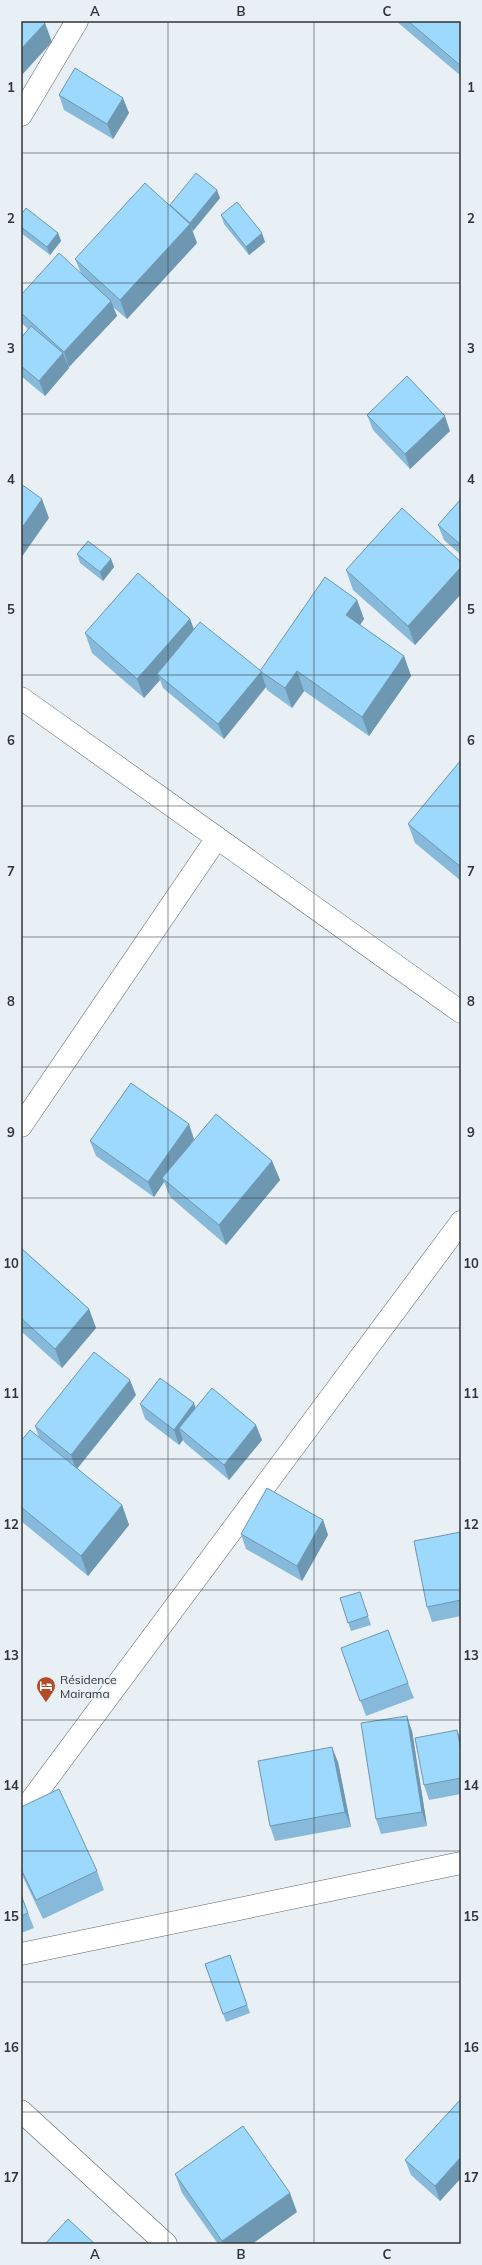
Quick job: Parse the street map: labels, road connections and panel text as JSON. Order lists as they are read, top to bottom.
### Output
{
  "places": {
    "hotel": ["Résidence Mairama"]
  },
  "grid": {
    "columns": ["A", "B", "C"],
    "rows": [
      "1",
      "2",
      "3",
      "4",
      "5",
      "6",
      "7",
      "8",
      "9",
      "10",
      "11",
      "12",
      "13",
      "14",
      "15",
      "16",
      "17"
    ]
  }
}
